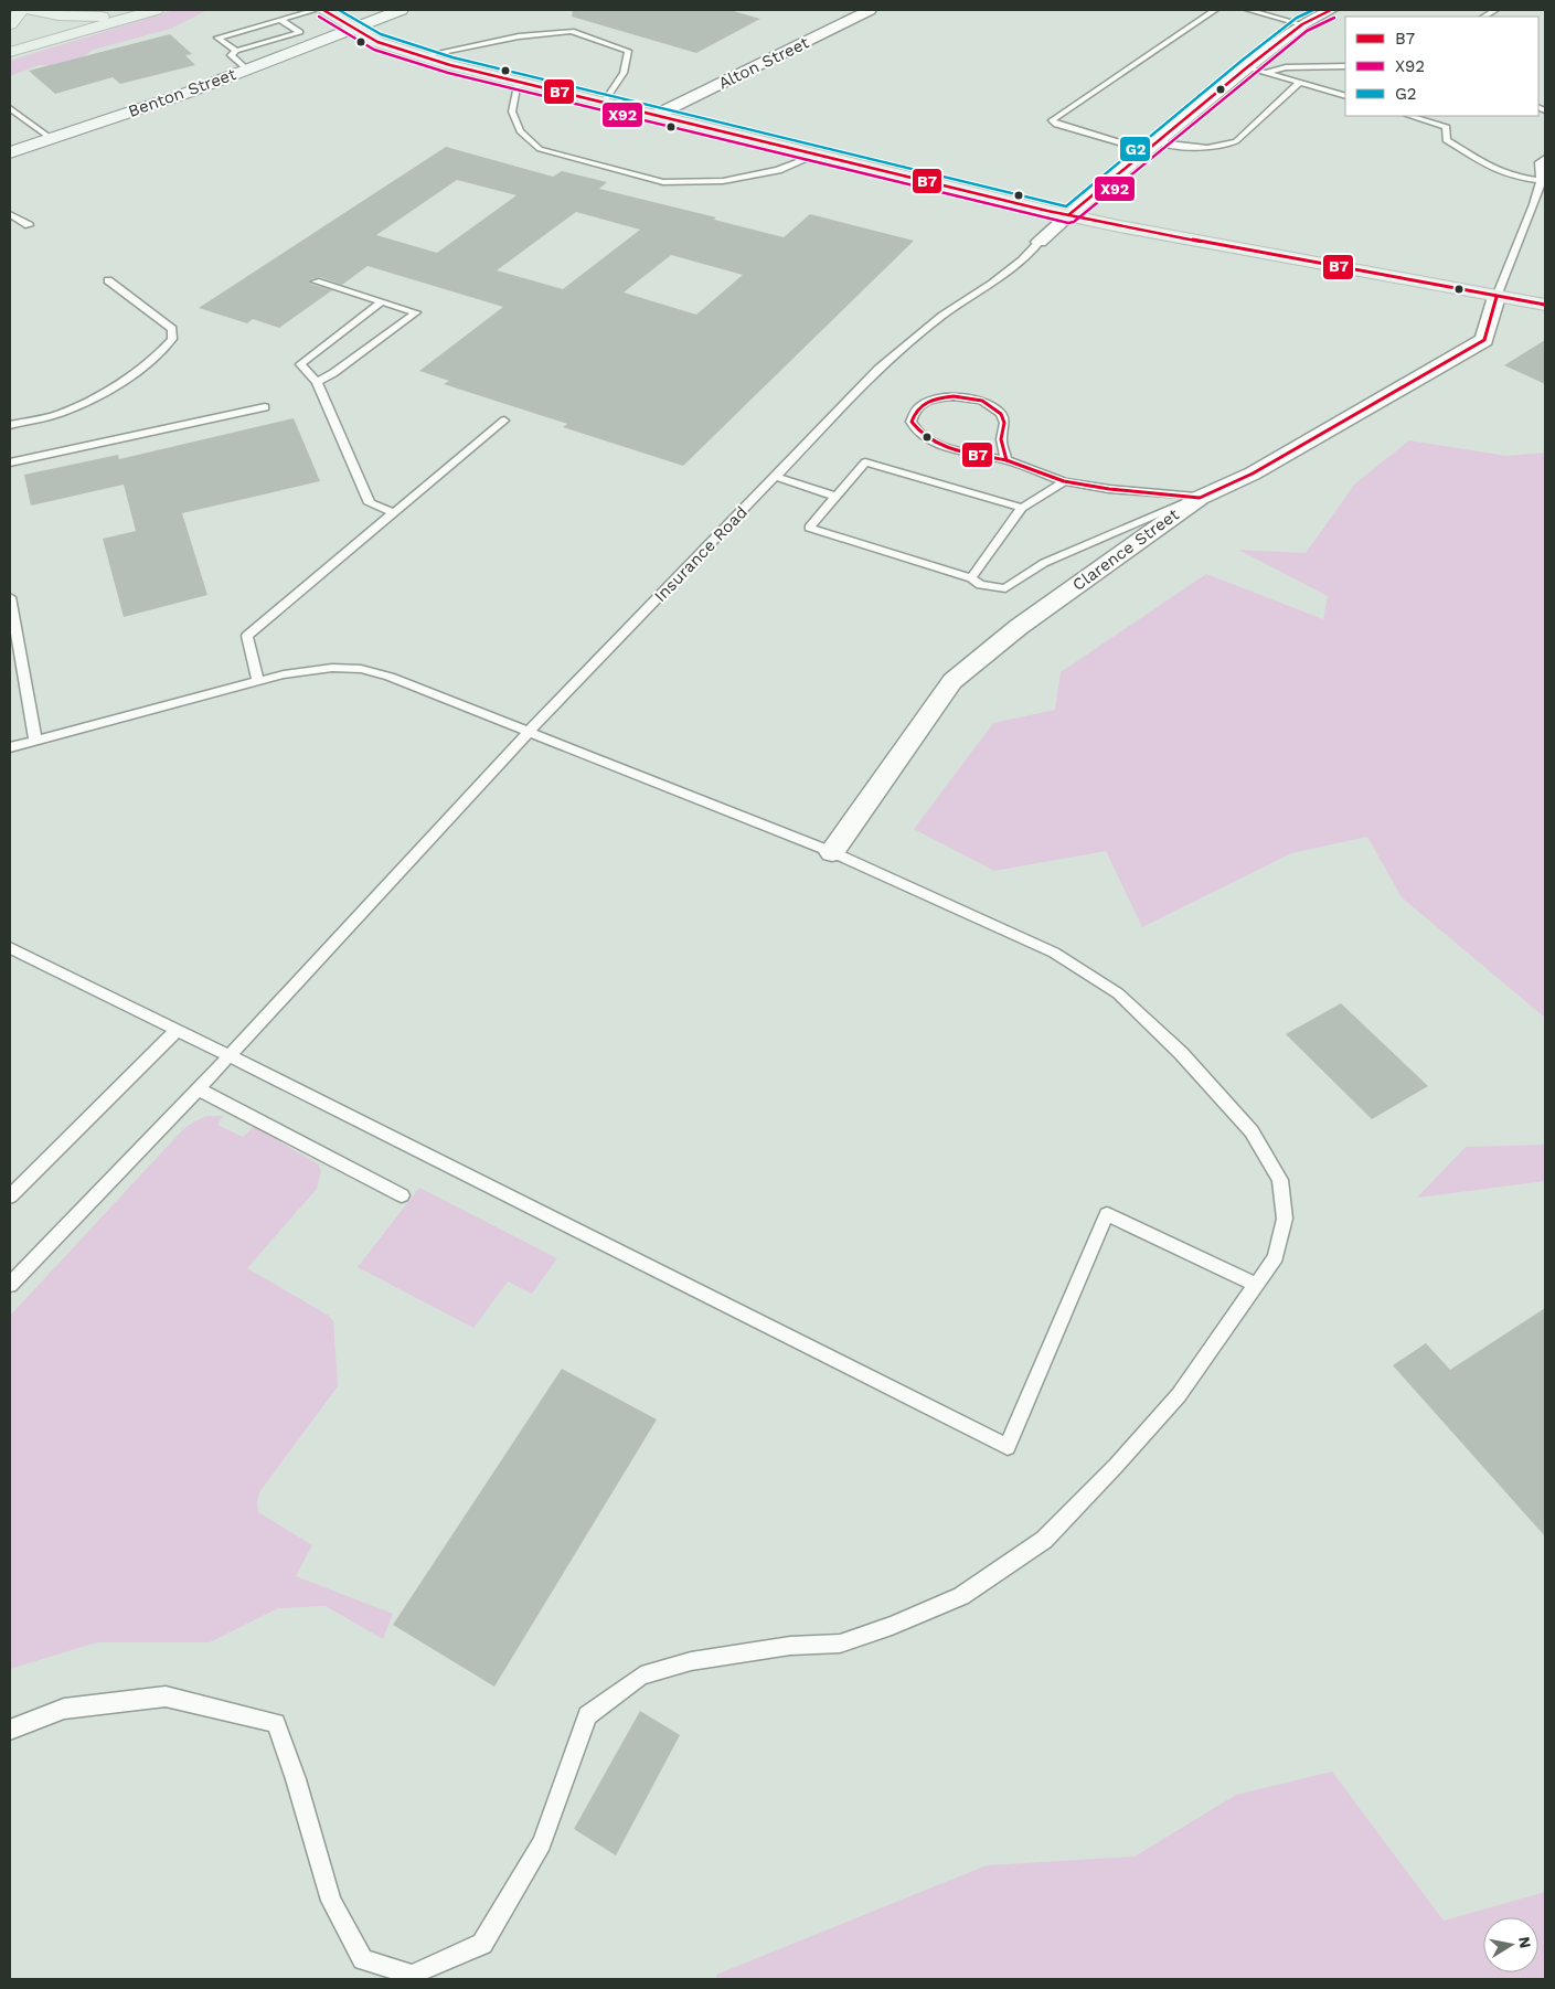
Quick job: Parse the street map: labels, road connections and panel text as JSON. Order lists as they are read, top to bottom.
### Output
{
  "streets": {
    "main road": ["Benton Street"],
    "street": ["Alton Street", "Clarence Street", "Insurance Road"]
  },
  "lines": ["transit line B7", "transit line G2", "transit line X92"],
  "legend": ["B7", "X92", "G2"],
  "north": "right"
}
